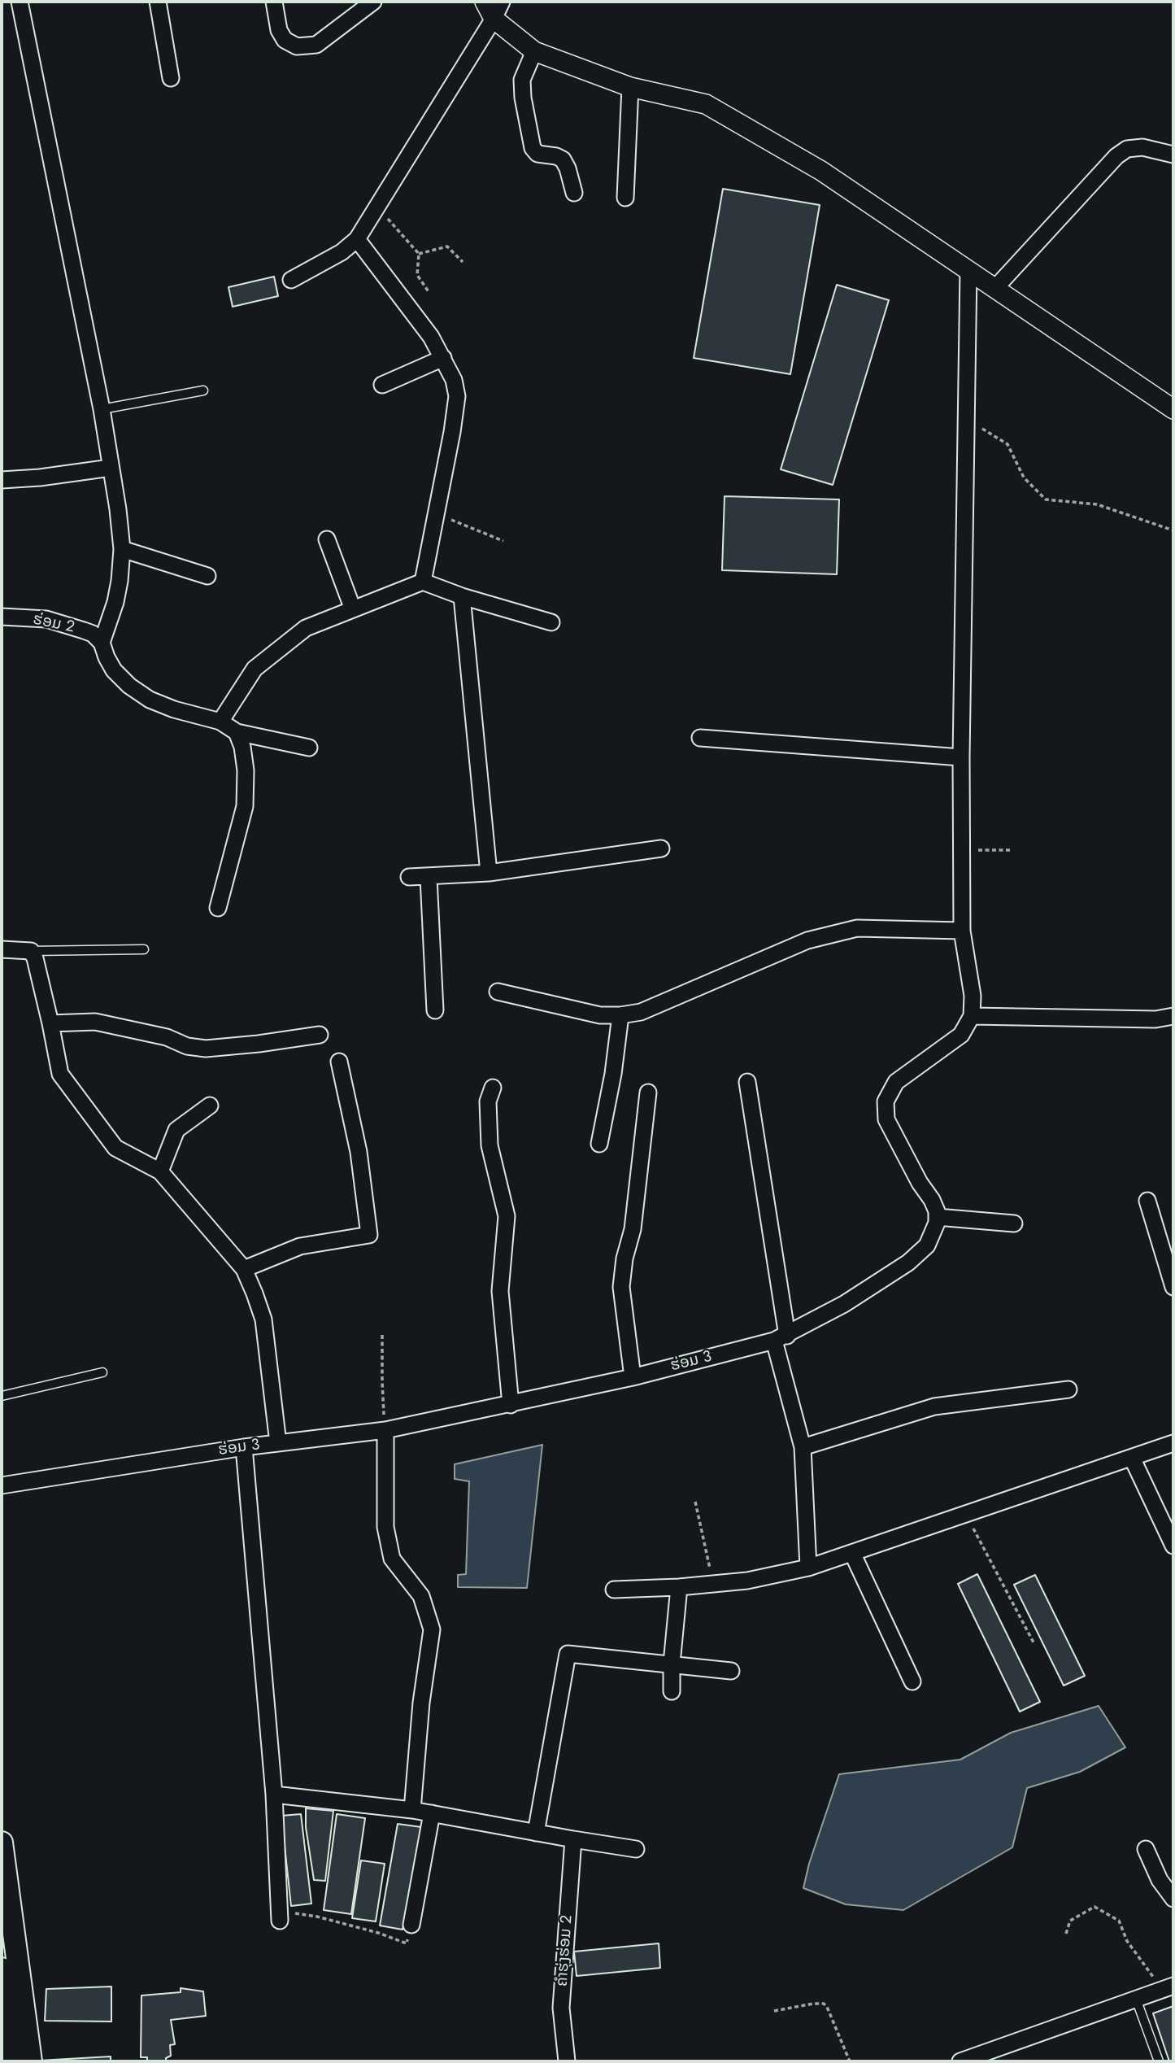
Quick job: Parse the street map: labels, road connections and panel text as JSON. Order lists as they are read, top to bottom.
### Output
{
  "streets": {
    "street": ["ຮ່ອມ 2", "ຮ່ອມ 3", "ຄໍາຮຸ່ງຮ່ອມ 2"]
  }
}
